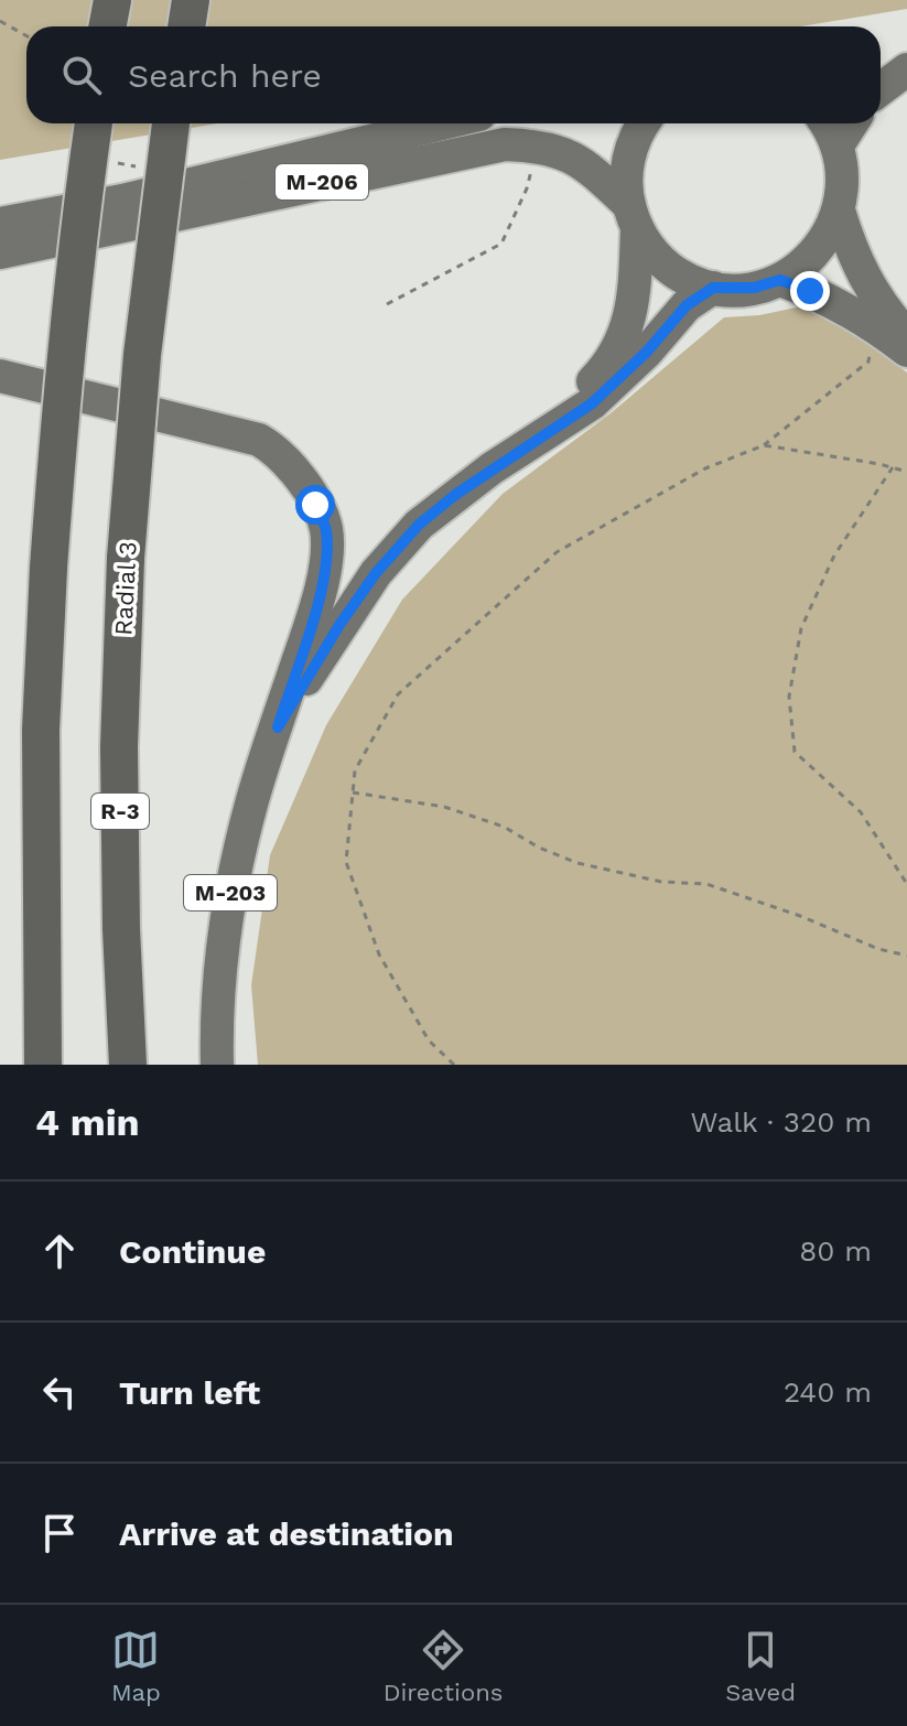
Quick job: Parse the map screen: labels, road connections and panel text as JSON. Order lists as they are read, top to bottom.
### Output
{
  "streets": {
    "highway": ["Radial 3", "R-3"],
    "main road": ["M-206", "M-203"]
  },
  "crossings": [
    ["M-206", "M-203"]
  ],
  "page": {
    "search": "Search here",
    "heading": ["4 min", "Walk · 320 m"],
    "list": [
      ["Continue", "80 m"],
      ["Turn left", "240 m"],
      "Arrive at destination"
    ],
    "nav": ["Map", "Directions", "Saved"]
  }
}
